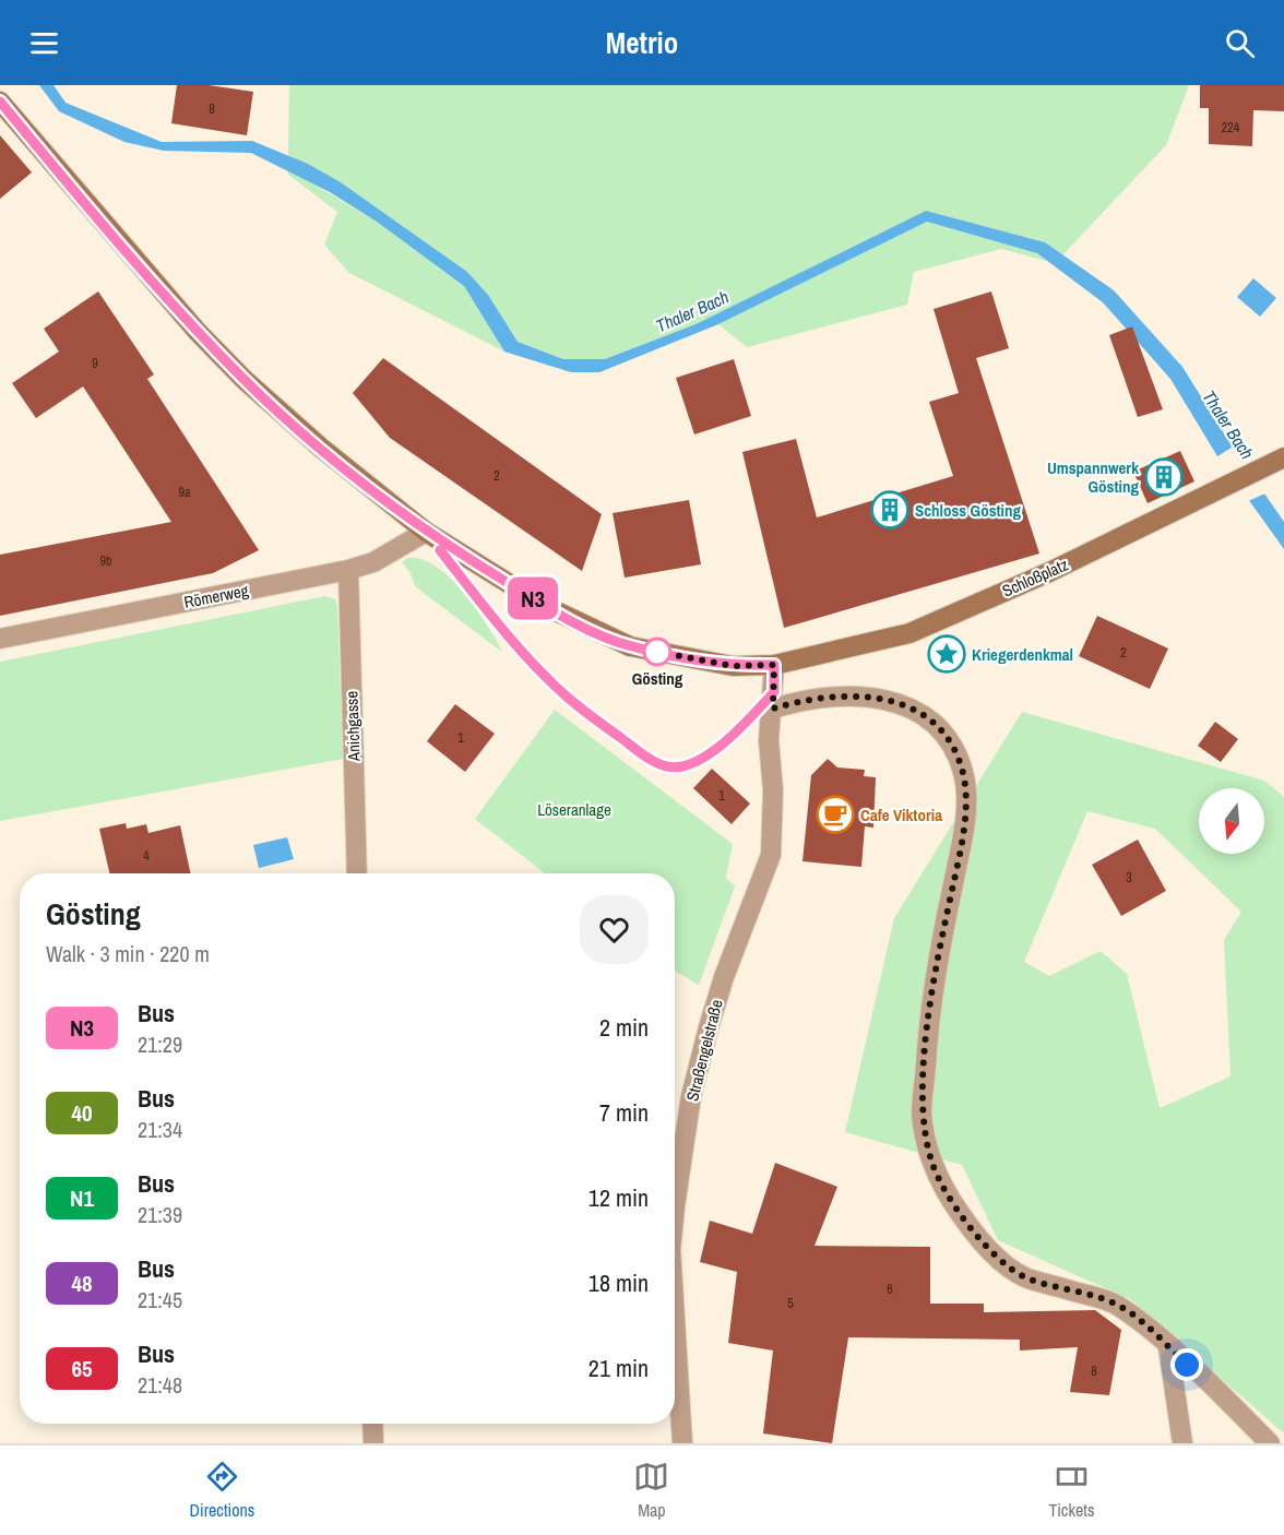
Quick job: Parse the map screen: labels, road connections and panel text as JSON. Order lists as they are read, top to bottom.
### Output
{
  "streets": {
    "main road": ["Schloßplatz"],
    "street": ["Römerweg", "Anichgasse", "Straßengelstraße"]
  },
  "crossings": [
    ["Schloßplatz", "Römerweg"],
    ["Schloßplatz", "Straßengelstraße"],
    ["Römerweg", "Anichgasse"]
  ],
  "water": ["Thaler Bach"],
  "parks": ["Löseranlage"],
  "places": {
    "building": ["Umspannwerk Gösting", "Schloss Gösting"],
    "other": ["Gösting"],
    "place": ["Kriegerdenkmal"],
    "cafe": ["Cafe Viktoria"]
  },
  "lines": ["bus line N3"],
  "house_numbers": [
    "8",
    "224",
    "9",
    "2",
    "9a",
    "9b",
    "2",
    "1",
    "1",
    "4",
    "3",
    "6",
    "5",
    "8"
  ],
  "north": "bottom",
  "page": {
    "header": "Metrio",
    "on_map": "N3",
    "heading": ["Gösting", "Walk · 3 min · 220 m"],
    "list": [
      {
        "mark": "N3",
        "name": "Bus",
        "note": "21:29",
        "value": "2 min"
      },
      {
        "mark": "40",
        "name": "Bus",
        "note": "21:34",
        "value": "7 min"
      },
      {
        "mark": "N1",
        "name": "Bus",
        "note": "21:39",
        "value": "12 min"
      },
      {
        "mark": "48",
        "name": "Bus",
        "note": "21:45",
        "value": "18 min"
      },
      {
        "mark": "65",
        "name": "Bus",
        "note": "21:48",
        "value": "21 min"
      }
    ],
    "tabs": ["Directions", "Map", "Tickets"]
  }
}
